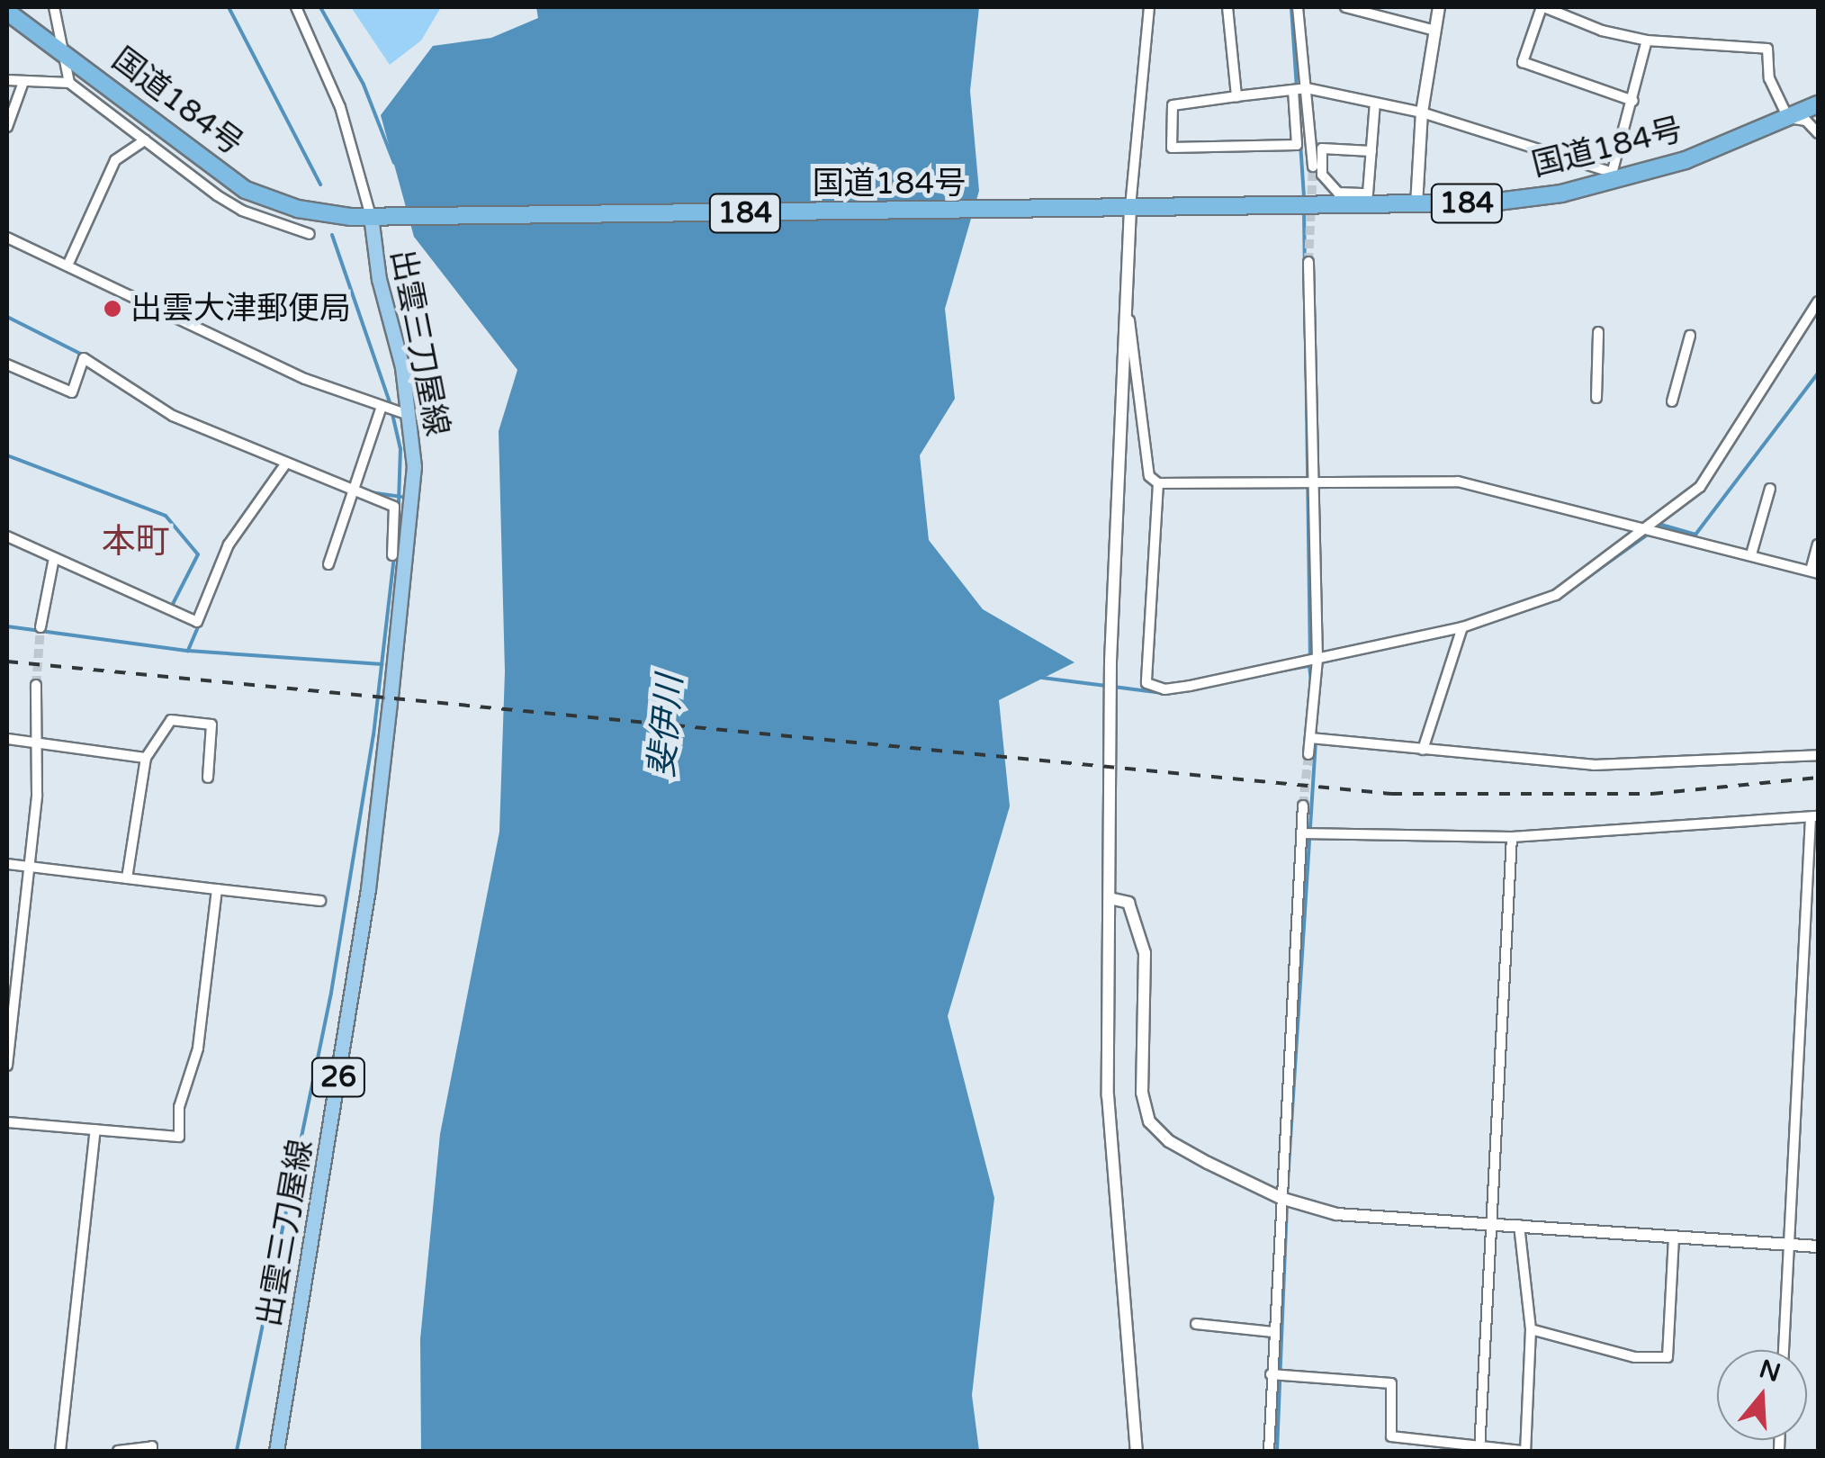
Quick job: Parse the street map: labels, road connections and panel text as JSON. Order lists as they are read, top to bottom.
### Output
{
  "streets": {
    "highway": ["国道184号", "184"],
    "main road": ["出雲三刀屋線", "26"]
  },
  "crossings": [
    ["国道184号", "出雲三刀屋線"]
  ],
  "districts": ["本町"],
  "water": ["斐伊川"],
  "places": ["出雲大津郵便局"],
  "north": "top"
}
